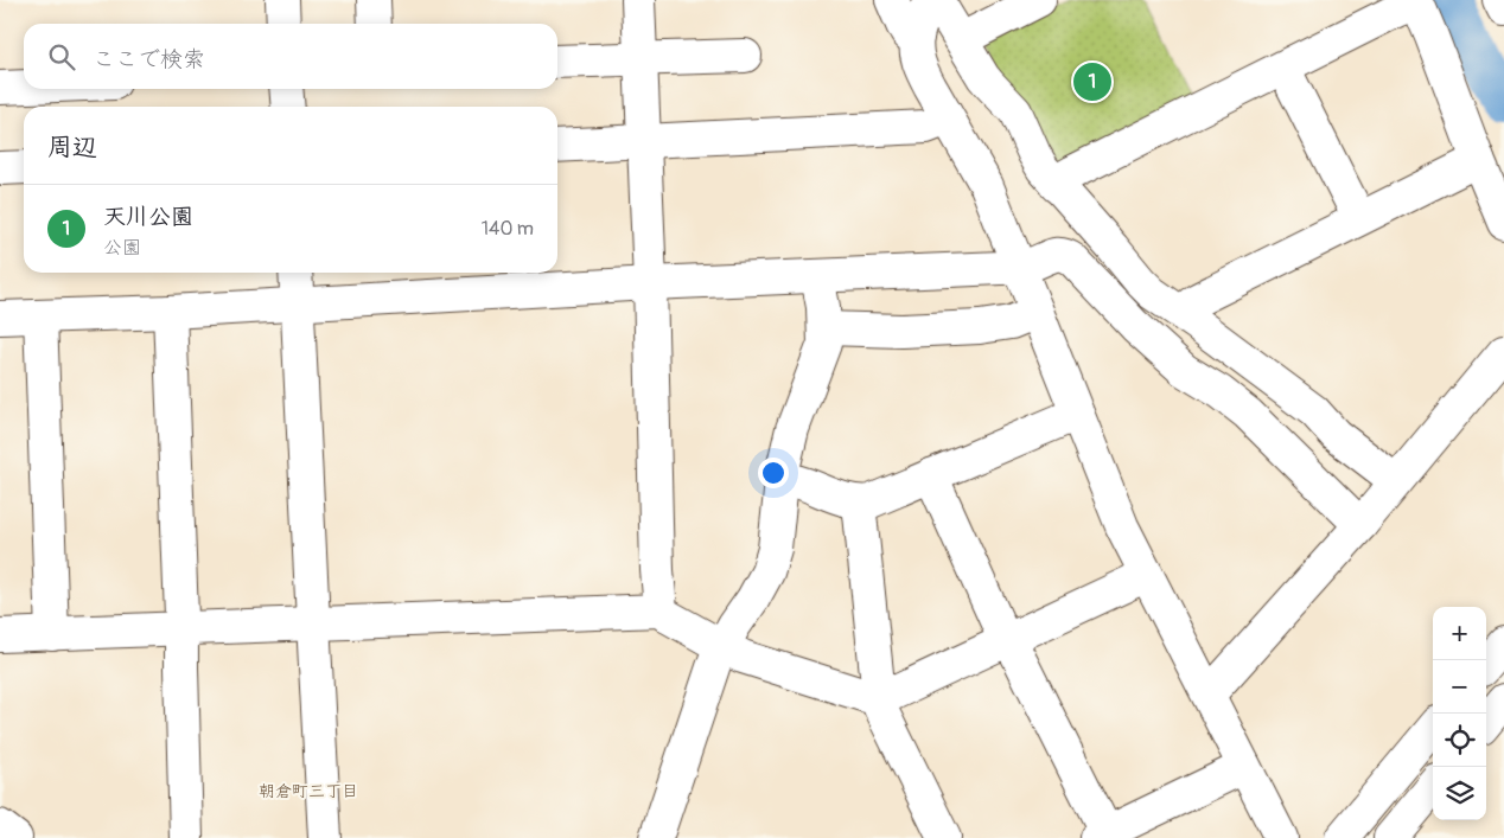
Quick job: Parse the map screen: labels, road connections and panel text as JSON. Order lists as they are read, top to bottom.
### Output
{
  "districts": ["朝倉町三丁目"],
  "page": {
    "search": "ここで検索",
    "pins": "1",
    "heading": "周辺",
    "list": [
      {
        "mark": "1",
        "name": "天川公園",
        "note": "公園",
        "value": "140 m"
      }
    ],
    "map_buttons": ["+", "−"]
  }
}
